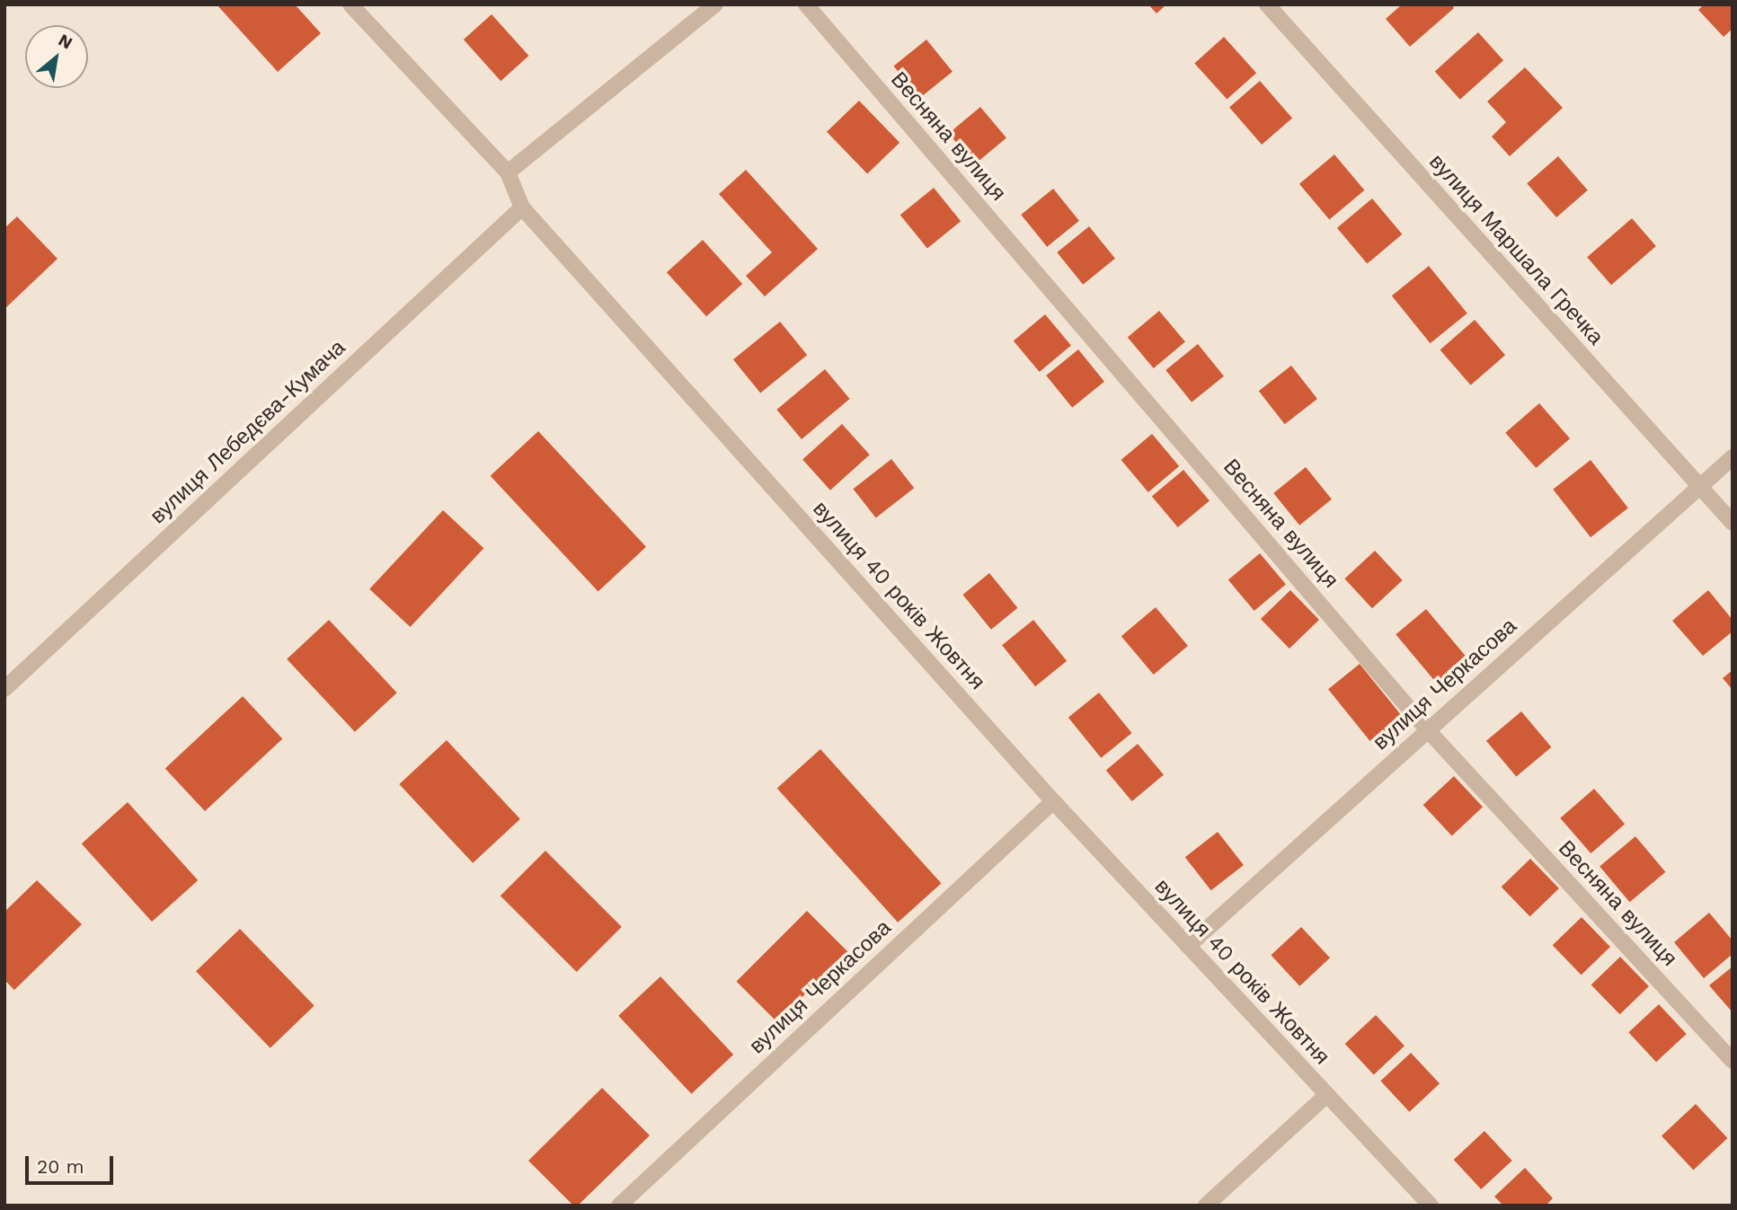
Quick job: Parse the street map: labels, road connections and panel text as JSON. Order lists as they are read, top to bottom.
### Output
{
  "streets": {
    "street": [
      "Весняна вулиця",
      "вулиця Маршала Гречка",
      "вулиця Лебедєва-Кумача",
      "вулиця 40 років Жовтня",
      "вулиця Черкасова"
    ]
  },
  "crossings": [
    ["Весняна вулиця", "вулиця Черкасова"],
    ["вулиця Маршала Гречка", "вулиця Черкасова"],
    ["вулиця Лебедєва-Кумача", "вулиця 40 років Жовтня"],
    ["вулиця 40 років Жовтня", "вулиця Черкасова"]
  ],
  "scale_bar": "20 m",
  "north": "top right"
}
